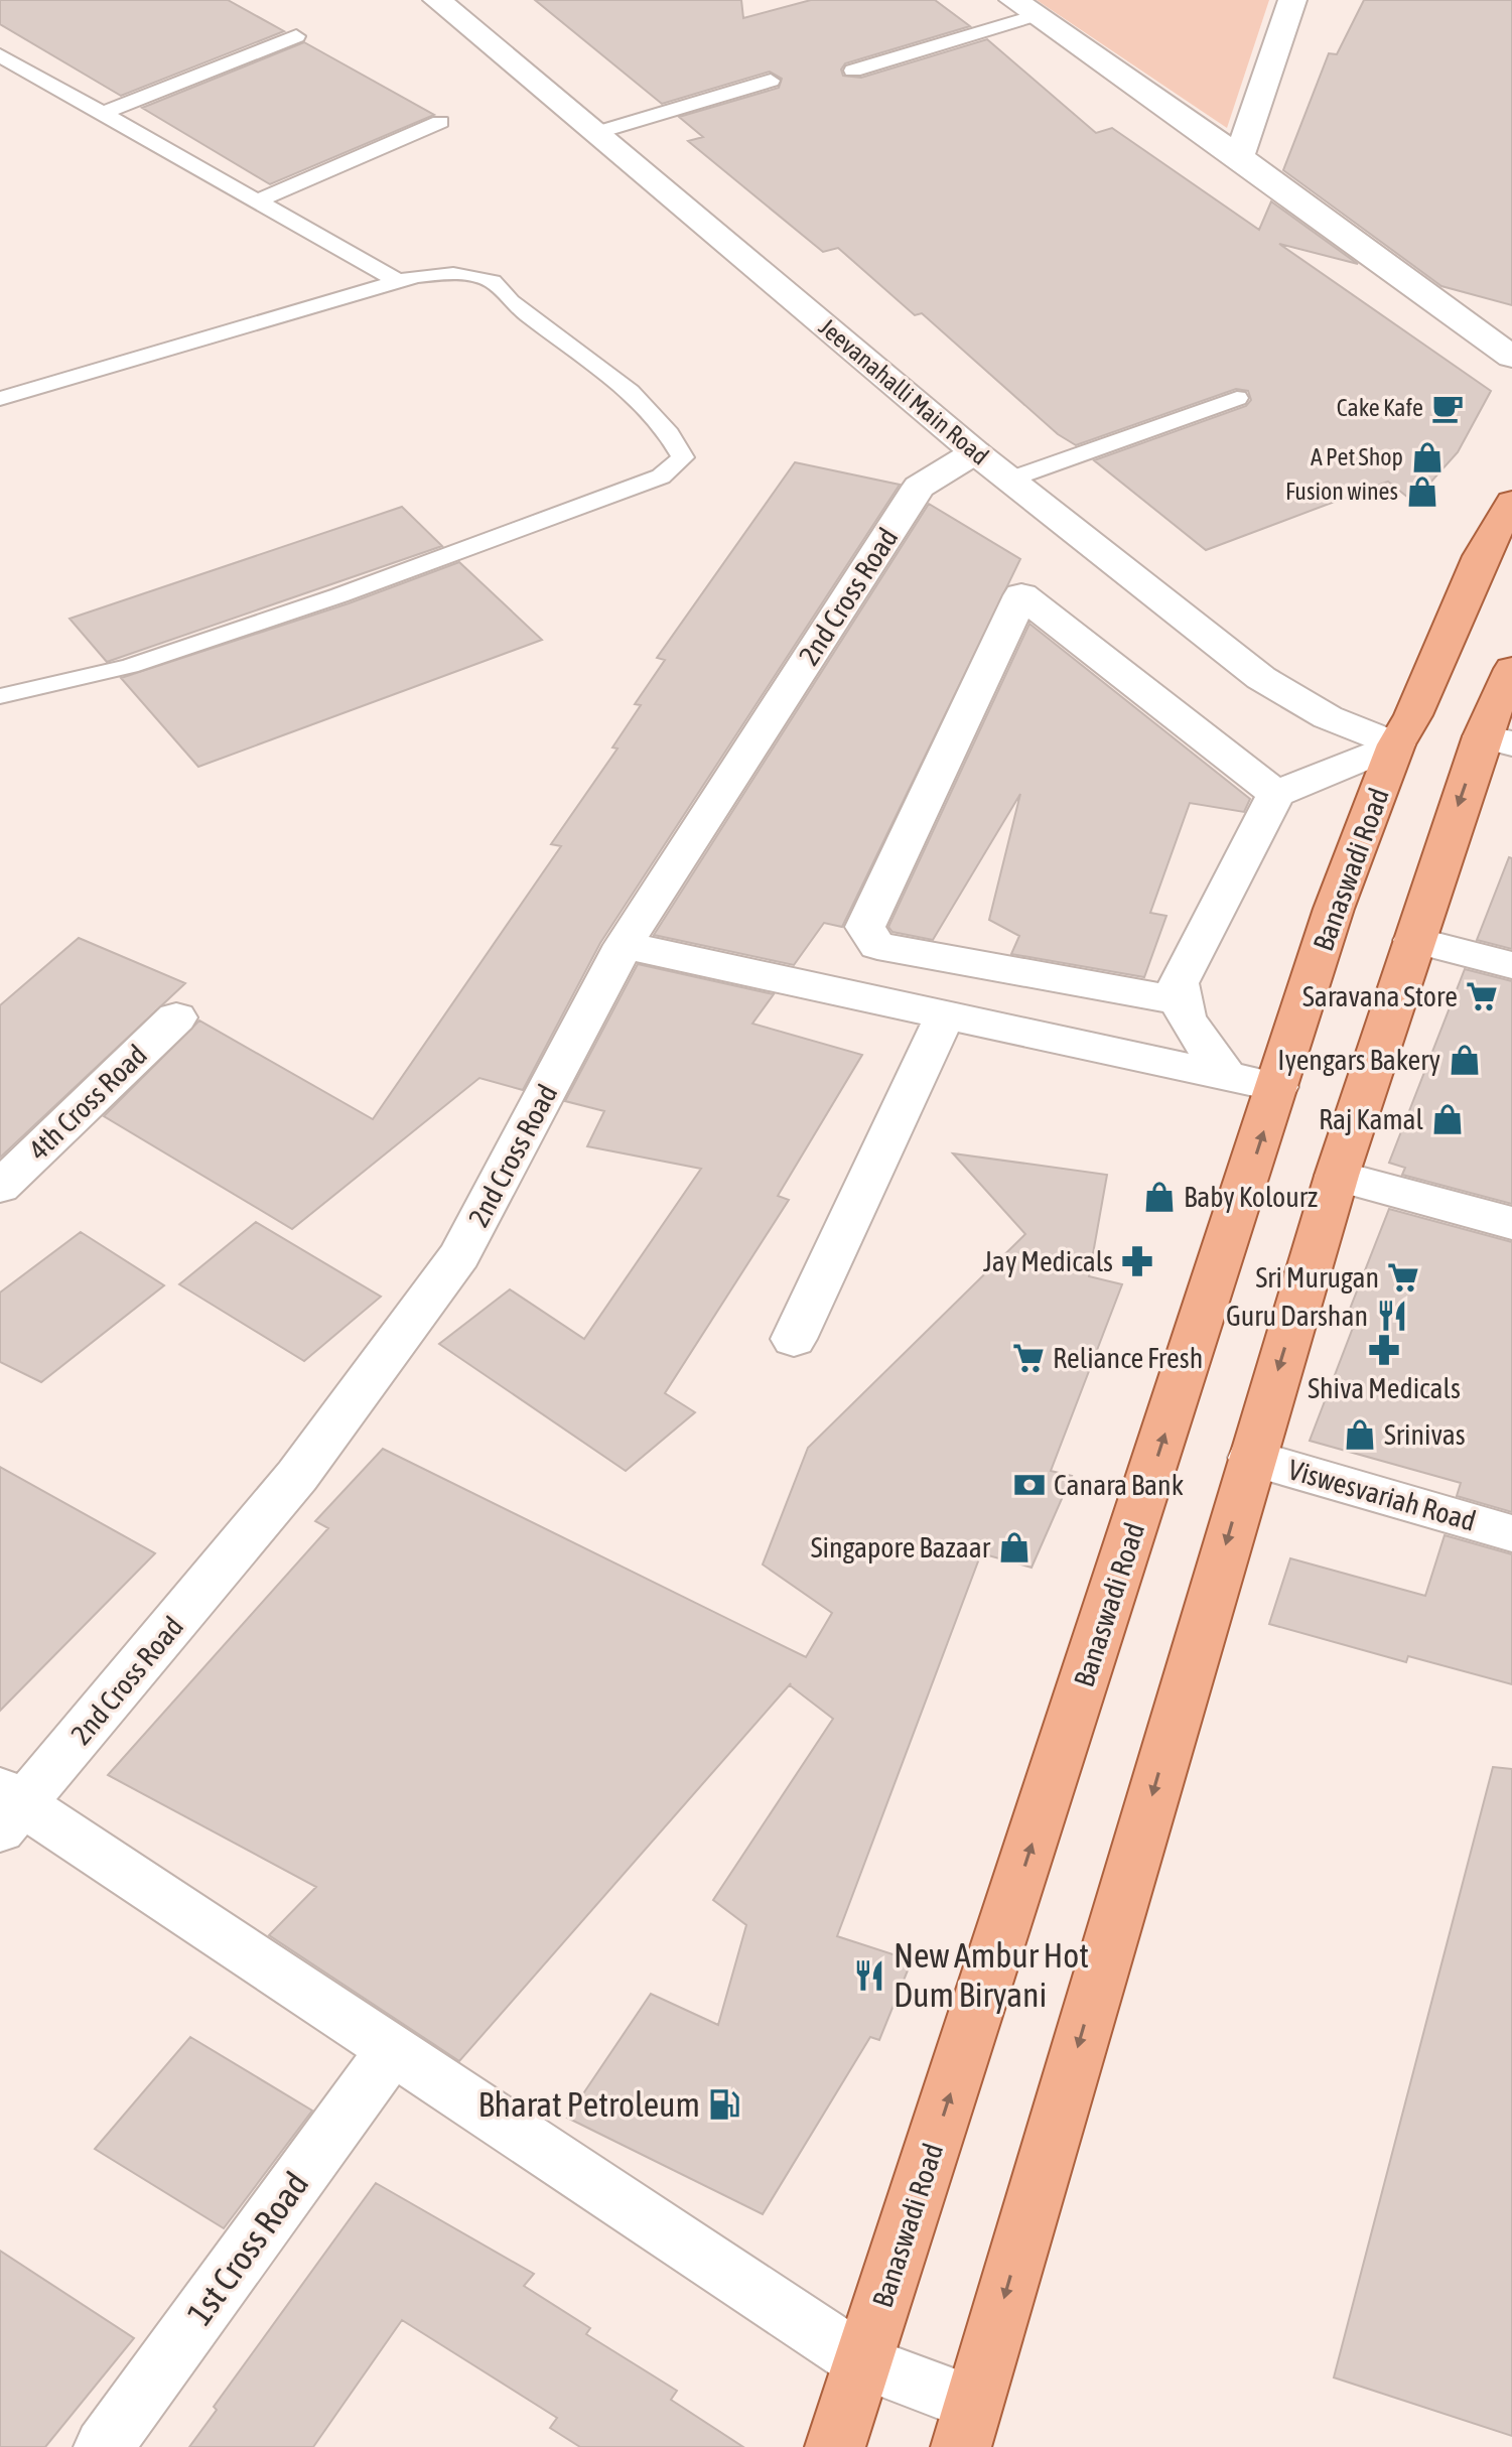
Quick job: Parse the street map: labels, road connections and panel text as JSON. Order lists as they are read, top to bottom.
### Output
{
  "streets": {
    "main road": ["Banaswadi Road"],
    "street": [
      "Jeevanahalli Main Road",
      "2nd Cross Road",
      "4th Cross Road",
      "Viswesvariah Road",
      "1st Cross Road"
    ]
  },
  "crossings": [
    ["Jeevanahalli Main Road", "2nd Cross Road"],
    ["Jeevanahalli Main Road", "Banaswadi Road"]
  ],
  "places": {
    "cafe": ["Cake Kafe"],
    "shop": [
      "A Pet Shop",
      "Fusion wines",
      "Iyengars Bakery",
      "Raj Kamal",
      "Baby Kolourz",
      "Srinivas",
      "Singapore Bazaar"
    ],
    "supermarket": ["Saravana Store", "Sri Murugan", "Reliance Fresh"],
    "pharmacy": ["Jay Medicals", "Shiva Medicals"],
    "restaurant": ["Guru Darshan", "New Ambur Hot Dum Biryani"],
    "bank": ["Canara Bank"],
    "fuel station": ["Bharat Petroleum"]
  }
}
